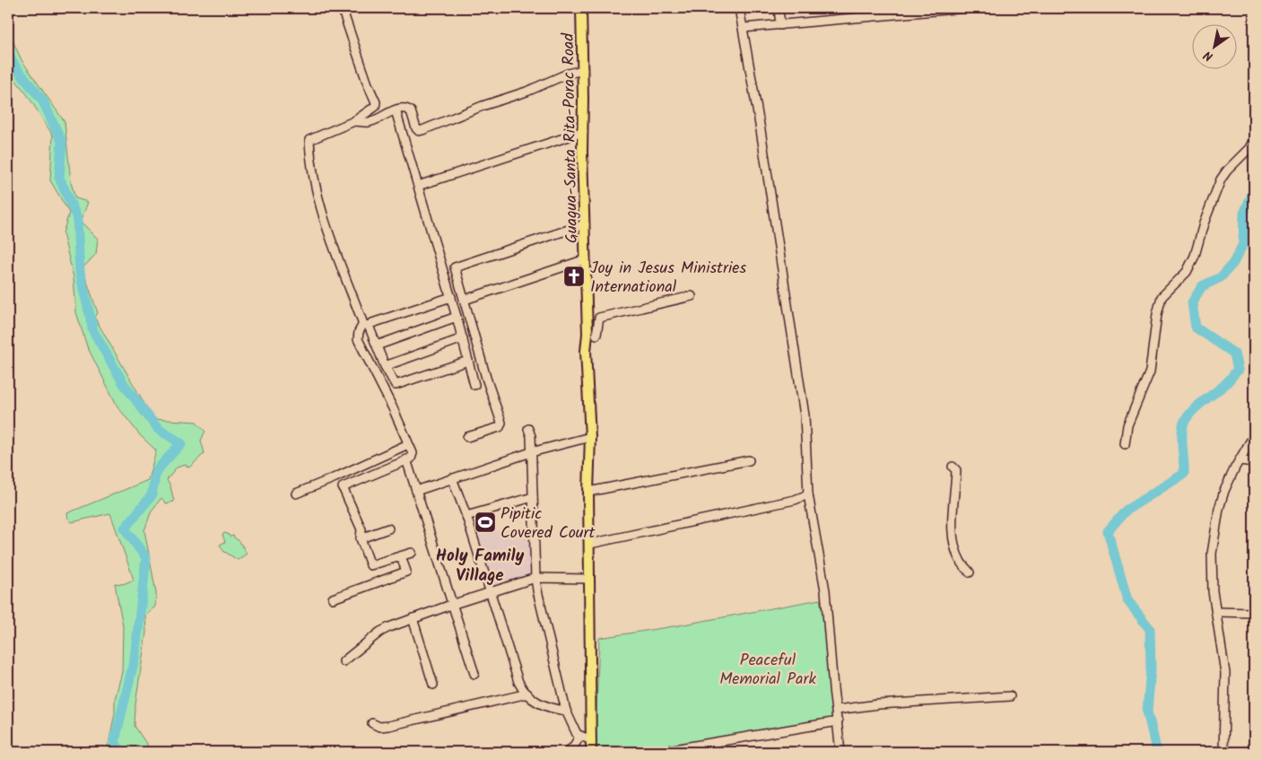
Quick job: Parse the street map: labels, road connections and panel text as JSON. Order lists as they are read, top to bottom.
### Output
{
  "streets": {
    "main road": ["Guagua-Santa Rita-Porac Road"]
  },
  "districts": ["Holy Family Village"],
  "parks": ["Peaceful Memorial Park"],
  "places": {
    "church": ["Joy in Jesus Ministries International"],
    "sports": ["Pipitic Covered Court"]
  },
  "north": "bottom left"
}
